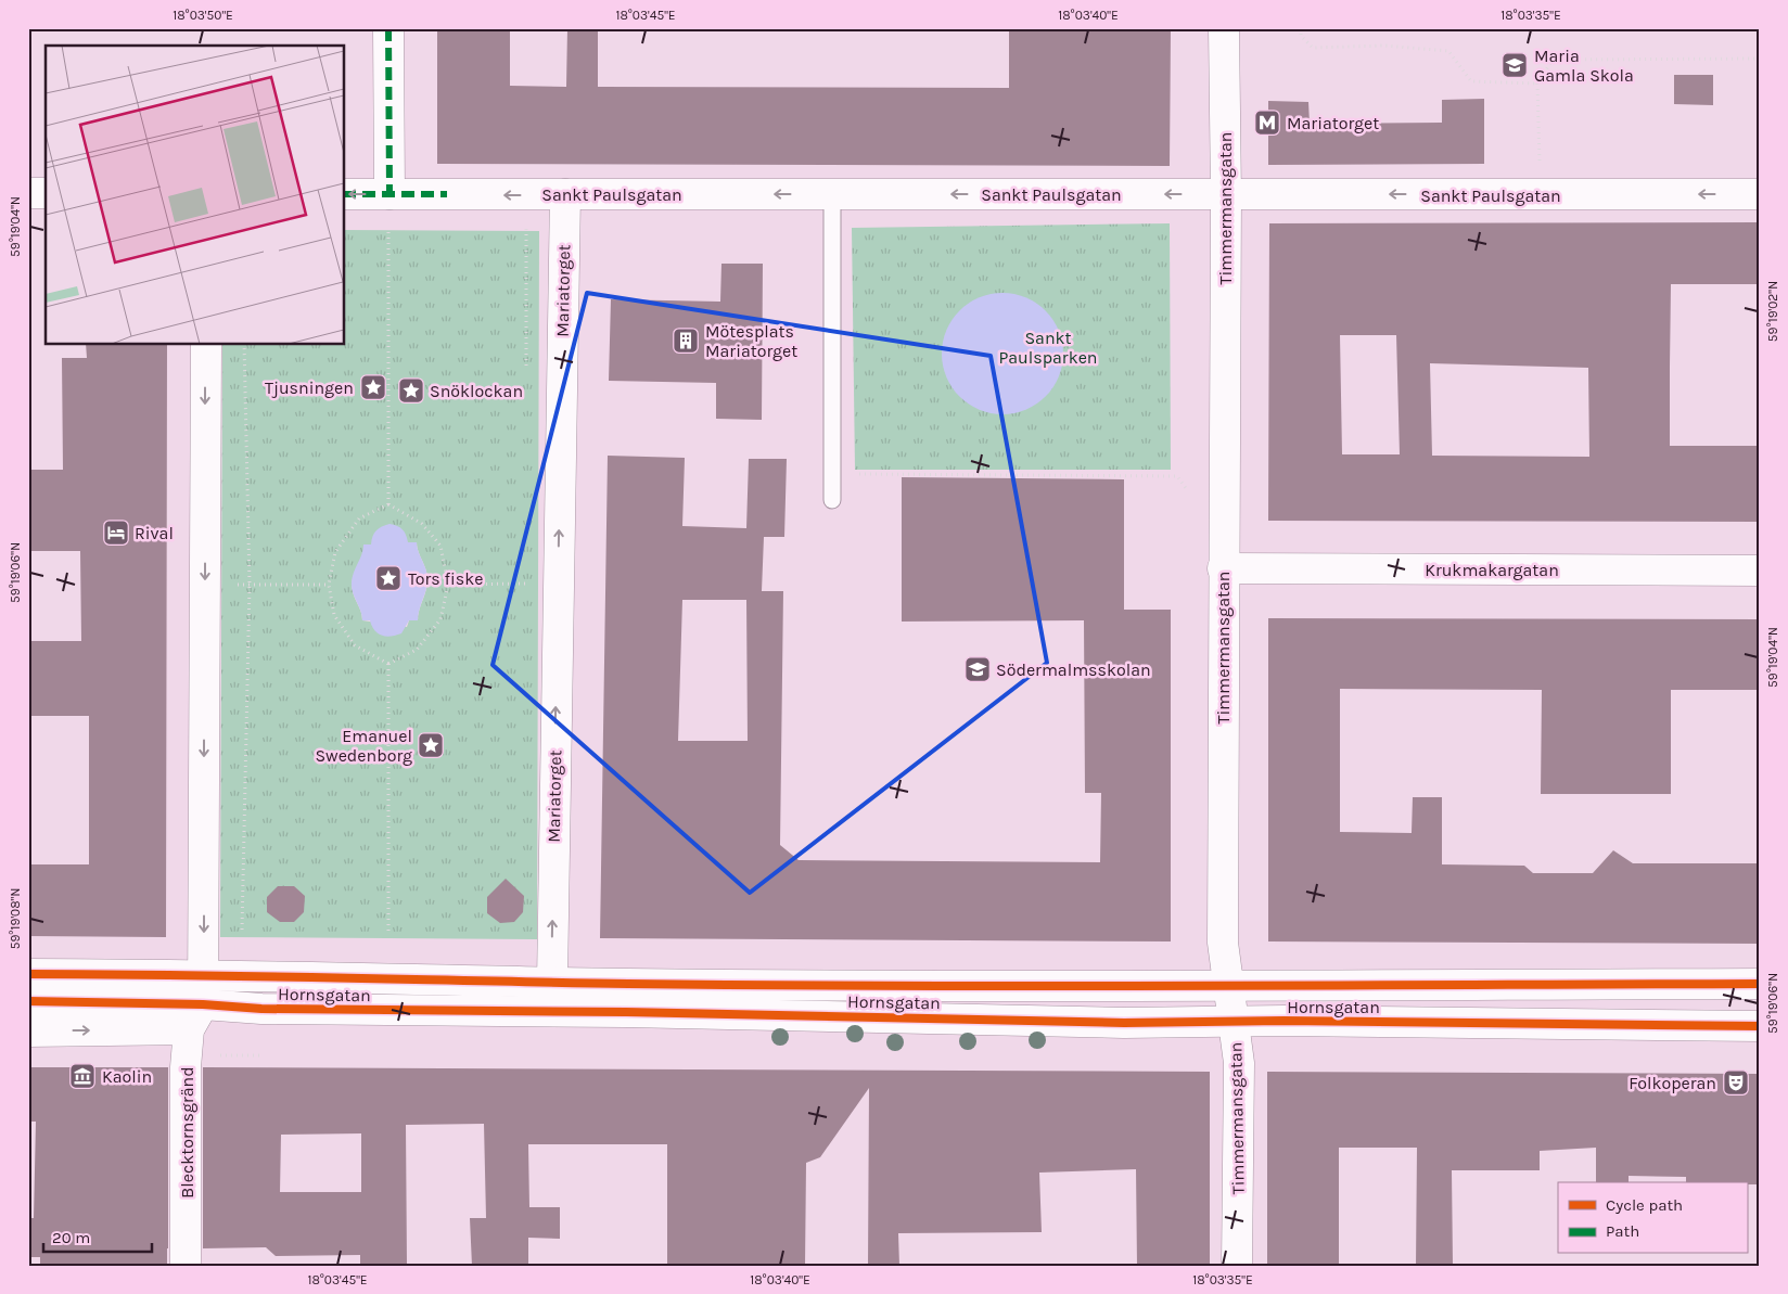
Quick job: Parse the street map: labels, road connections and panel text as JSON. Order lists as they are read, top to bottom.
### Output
{
  "streets": {
    "street": [
      "Sankt Paulsgatan",
      "Timmermansgatan",
      "Mariatorget",
      "Krukmakargatan",
      "Hornsgatan",
      "Blecktornsgränd"
    ]
  },
  "crossings": [
    ["Sankt Paulsgatan", "Timmermansgatan"],
    ["Sankt Paulsgatan", "Mariatorget"],
    ["Timmermansgatan", "Krukmakargatan"],
    ["Timmermansgatan", "Hornsgatan"],
    ["Mariatorget", "Hornsgatan"],
    ["Hornsgatan", "Blecktornsgränd"]
  ],
  "one_way": ["Sankt Paulsgatan", "Mariatorget"],
  "parks": ["Sankt Paulsparken"],
  "places": {
    "school or university": ["Maria Gamla Skola", "Södermalmsskolan"],
    "metro station": ["Mariatorget"],
    "building": ["Mötesplats Mariatorget"],
    "place": [
      "Tjusningen",
      "Snöklockan",
      "Tors fiske",
      "Emanuel Swedenborg"
    ],
    "hotel": ["Rival"],
    "museum": ["Kaolin"],
    "theatre": ["Folkoperan"]
  },
  "legend": ["Cycle path", "Path"],
  "scale_bar": "20 m",
  "coordinates": [
    "18°03'50\"E",
    "18°03'45\"E",
    "18°03'40\"E",
    "18°03'35\"E",
    "59°19'04\"N",
    "59°19'02\"N",
    "59°19'06\"N",
    "59°19'08\"N"
  ]
}
